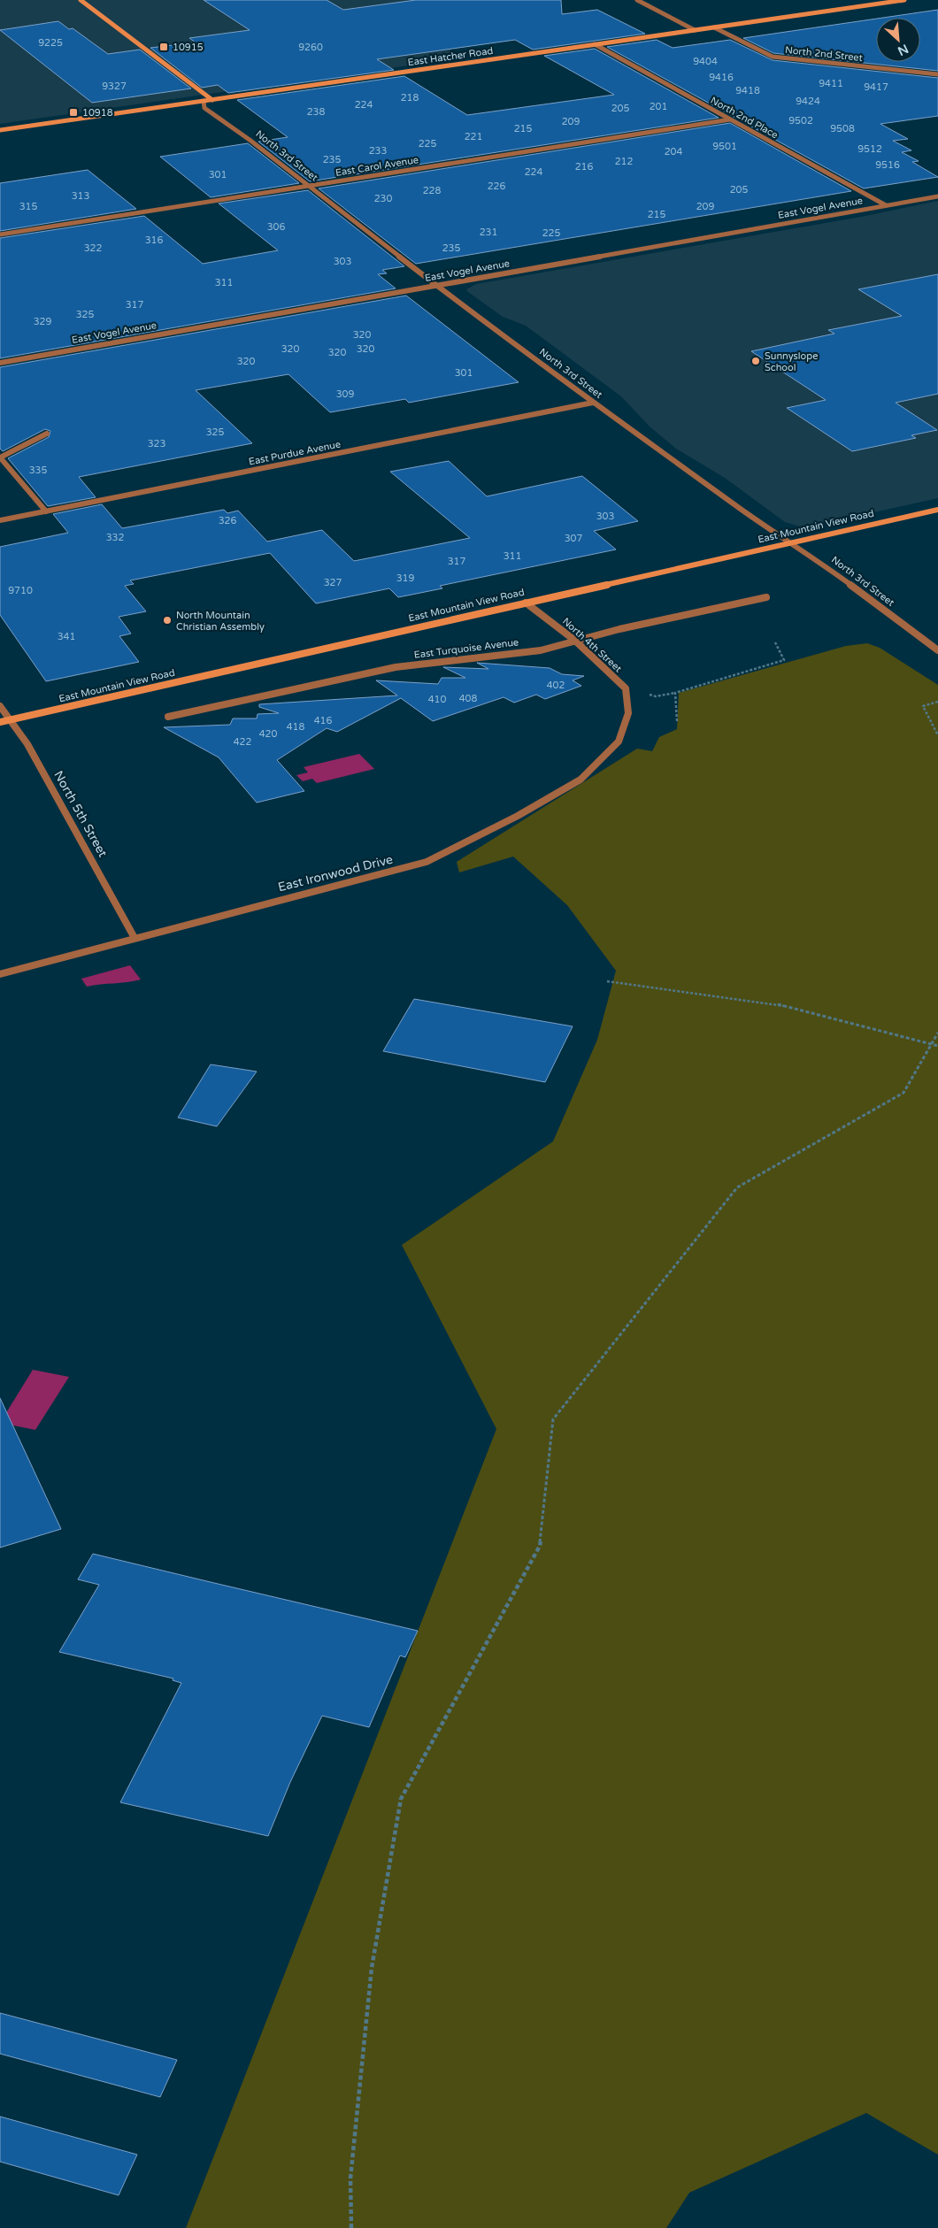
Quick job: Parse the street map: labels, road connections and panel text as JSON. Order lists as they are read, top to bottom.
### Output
{
  "streets": {
    "street": [
      "North 2nd Street",
      "East Hatcher Road",
      "North 2nd Place",
      "North 3rd Street",
      "East Carol Avenue",
      "East Vogel Avenue",
      "East Purdue Avenue",
      "East Mountain View Road",
      "North 4th Street",
      "East Turquoise Avenue",
      "North 5th Street",
      "East Ironwood Drive"
    ]
  },
  "crossings": [
    ["North 2nd Street", "East Hatcher Road"],
    ["East Hatcher Road", "North 2nd Place"],
    ["East Hatcher Road", "North 3rd Street"],
    ["North 2nd Place", "East Carol Avenue"],
    ["North 2nd Place", "East Vogel Avenue"],
    ["North 3rd Street", "East Carol Avenue"],
    ["North 3rd Street", "East Vogel Avenue"],
    ["North 3rd Street", "East Purdue Avenue"],
    ["North 3rd Street", "East Mountain View Road"],
    ["East Mountain View Road", "North 4th Street"],
    ["East Mountain View Road", "North 5th Street"],
    ["North 4th Street", "East Turquoise Avenue"],
    ["North 4th Street", "East Ironwood Drive"],
    ["North 5th Street", "East Ironwood Drive"]
  ],
  "places": {
    "transit": ["10915", "10918"],
    "other": ["Sunnyslope School", "North Mountain Christian Assembly"]
  },
  "house_numbers": [
    "9225",
    "9260",
    "9404",
    "9416",
    "9411",
    "9327",
    "9417",
    "9418",
    "218",
    "9424",
    "224",
    "201",
    "205",
    "238",
    "9502",
    "209",
    "215",
    "9508",
    "221",
    "225",
    "9501",
    "9512",
    "233",
    "204",
    "235",
    "212",
    "9516",
    "216",
    "224",
    "301",
    "226",
    "205",
    "228",
    "313",
    "230",
    "315",
    "209",
    "215",
    "306",
    "231",
    "225",
    "316",
    "322",
    "235",
    "303",
    "311",
    "317",
    "325",
    "329",
    "320",
    "320",
    "320",
    "320",
    "320",
    "301",
    "309",
    "325",
    "323",
    "335",
    "303",
    "326",
    "332",
    "307",
    "311",
    "317",
    "319",
    "327",
    "9710",
    "341",
    "402",
    "408",
    "410",
    "416",
    "418",
    "420",
    "422"
  ],
  "north": "bottom right"
}
